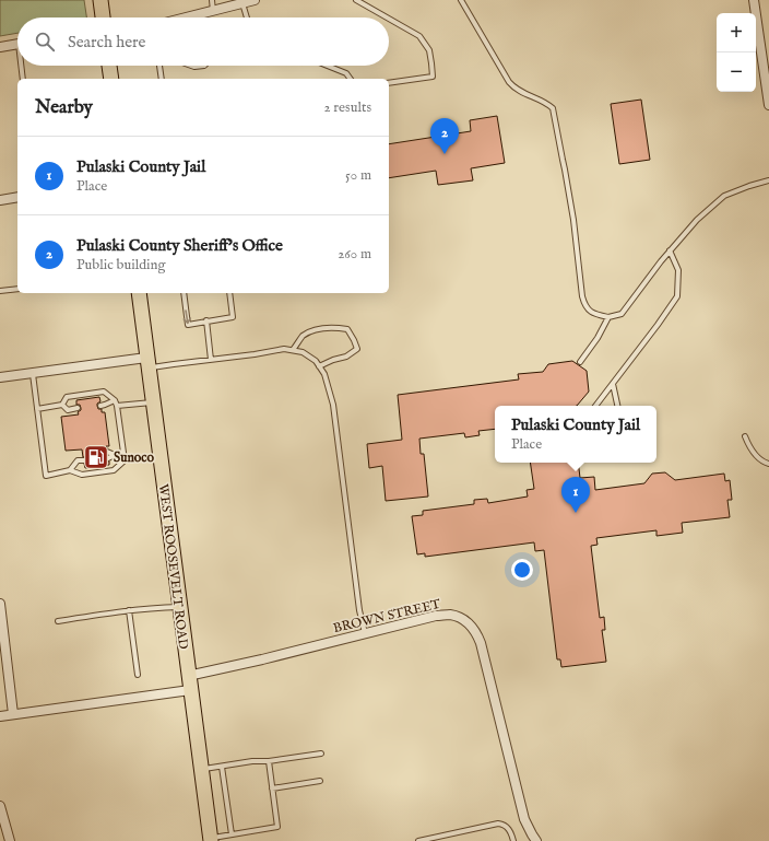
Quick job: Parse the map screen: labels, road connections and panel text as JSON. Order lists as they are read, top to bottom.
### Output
{
  "streets": {
    "main road": ["WEST ROOSEVELT ROAD"],
    "street": ["BROWN STREET"]
  },
  "crossings": [
    ["WEST ROOSEVELT ROAD", "BROWN STREET"]
  ],
  "places": {
    "fuel station": ["Sunoco"]
  },
  "page": {
    "map_buttons": ["+", "−"],
    "search": "Search here",
    "heading": ["Nearby", "2 results"],
    "pins": ["2", "1"],
    "list": [
      {
        "mark": "1",
        "name": "Pulaski County Jail",
        "note": "Place",
        "value": "50 m"
      },
      {
        "mark": "2",
        "name": "Pulaski County Sheriff's Office",
        "note": "Public building",
        "value": "260 m"
      }
    ],
    "popup": ["Pulaski County Jail", "Place"]
  }
}
